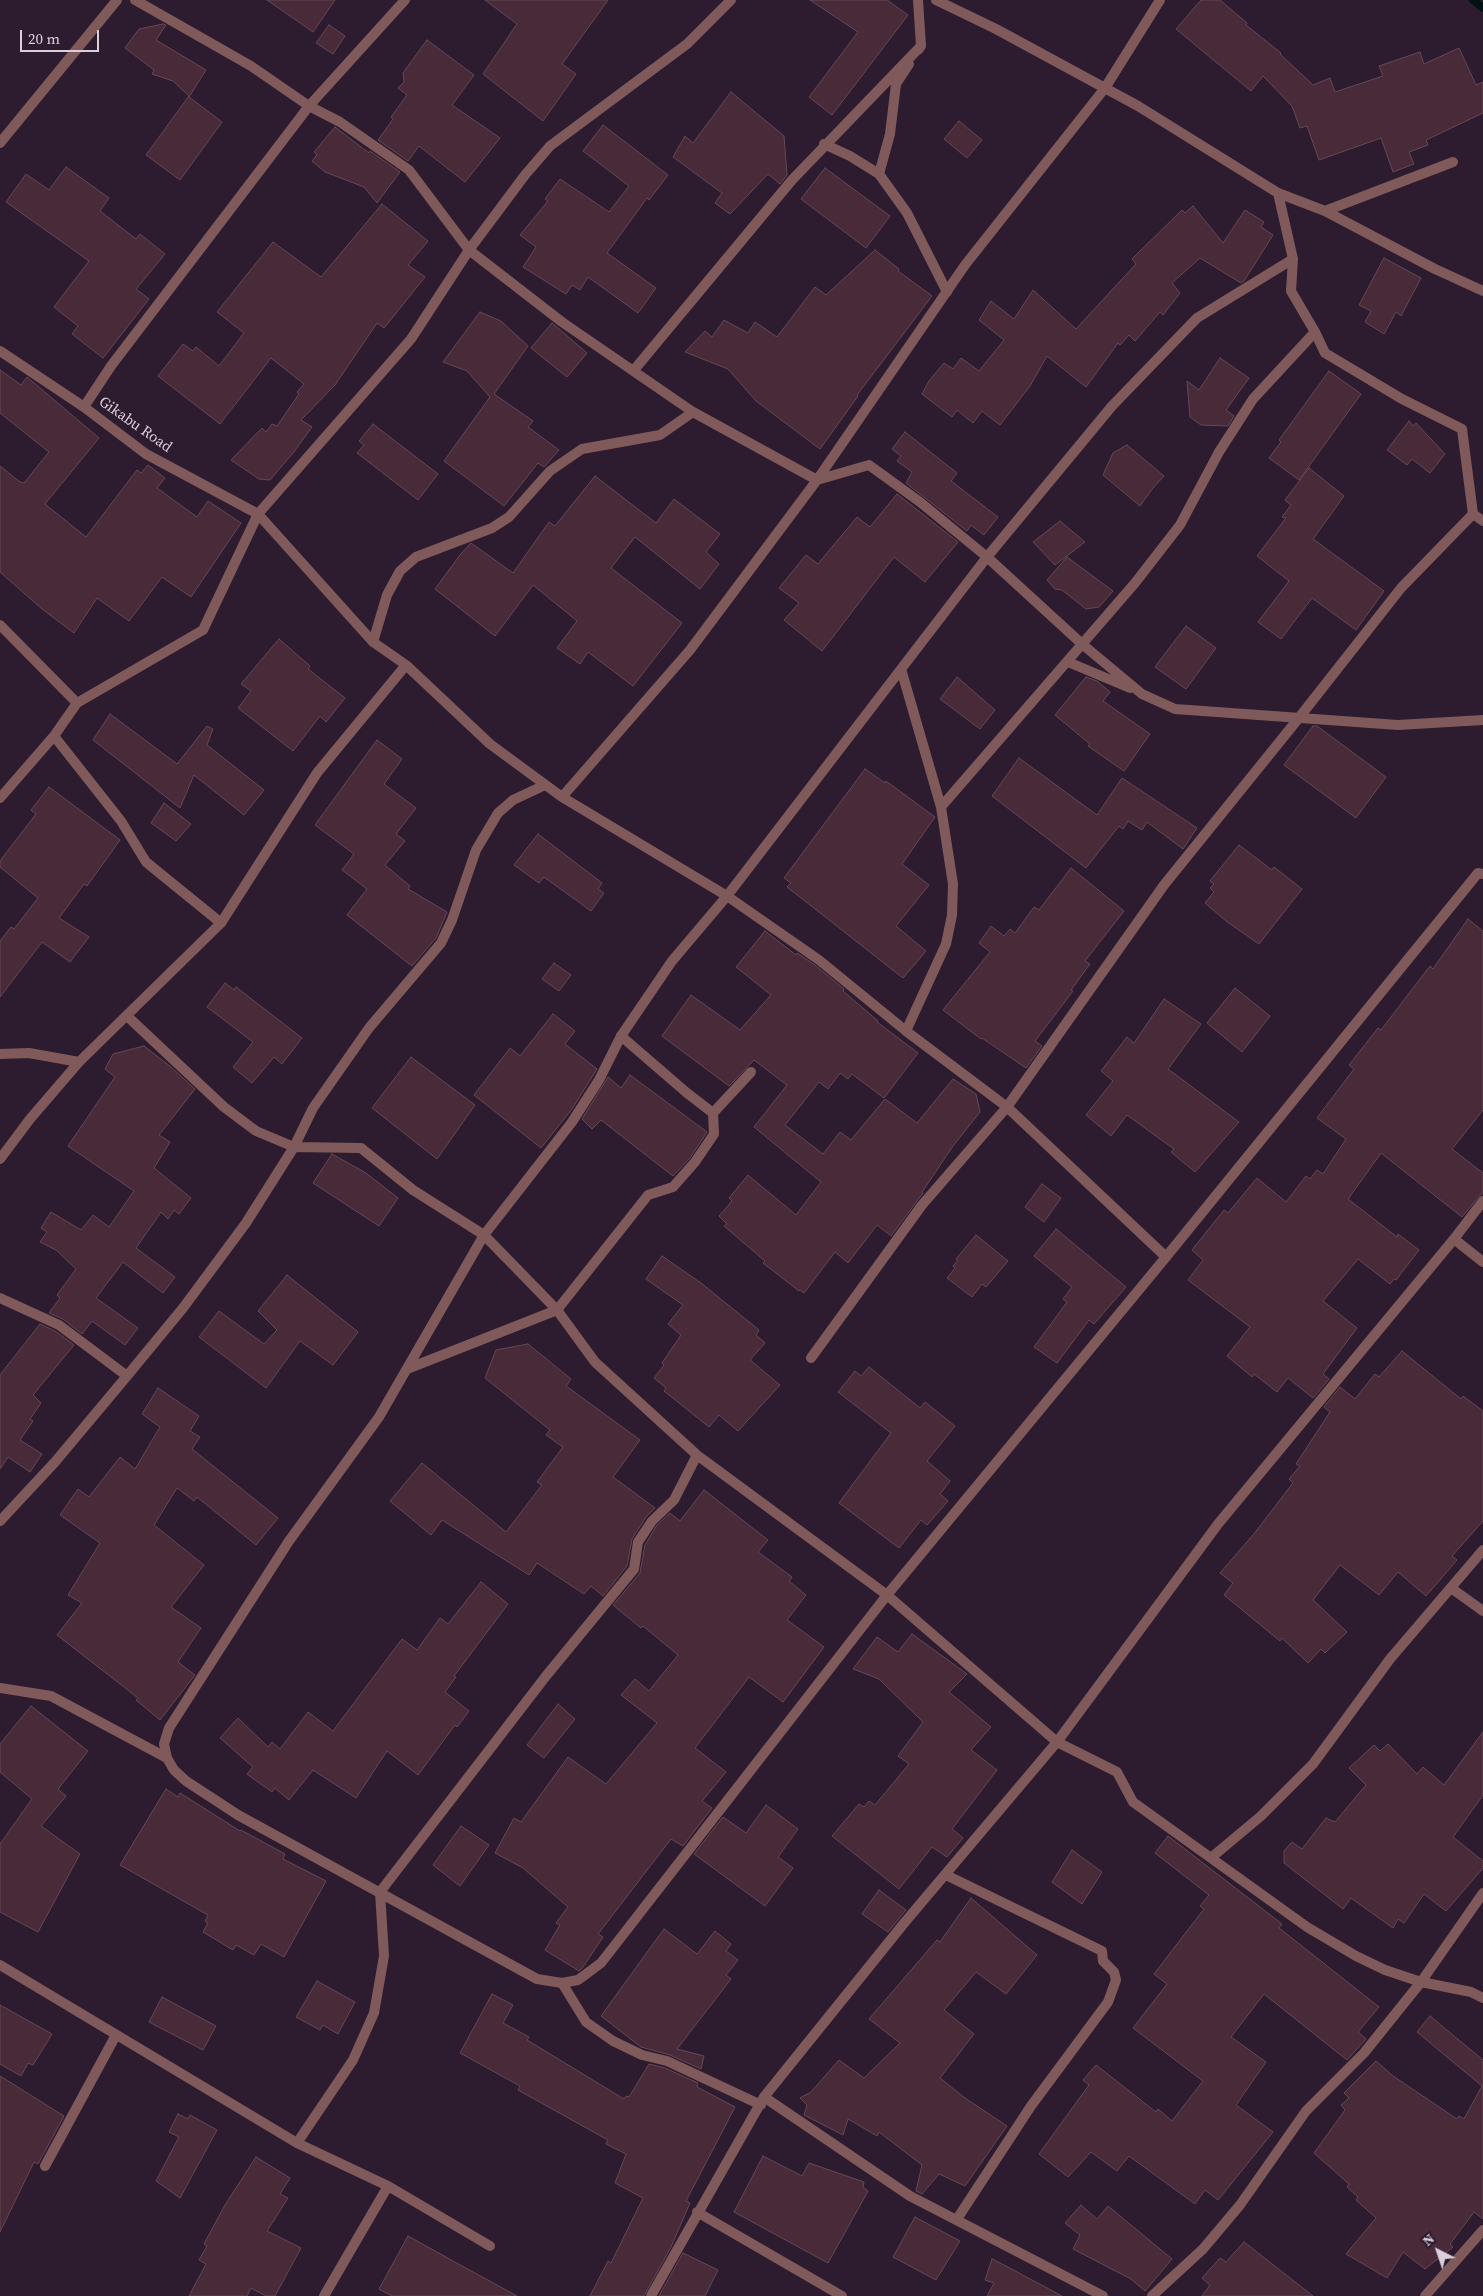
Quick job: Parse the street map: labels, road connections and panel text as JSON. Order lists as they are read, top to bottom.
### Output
{
  "streets": {
    "street": ["Gikabu Road"]
  },
  "scale_bar": "20 m",
  "north": "top left"
}
